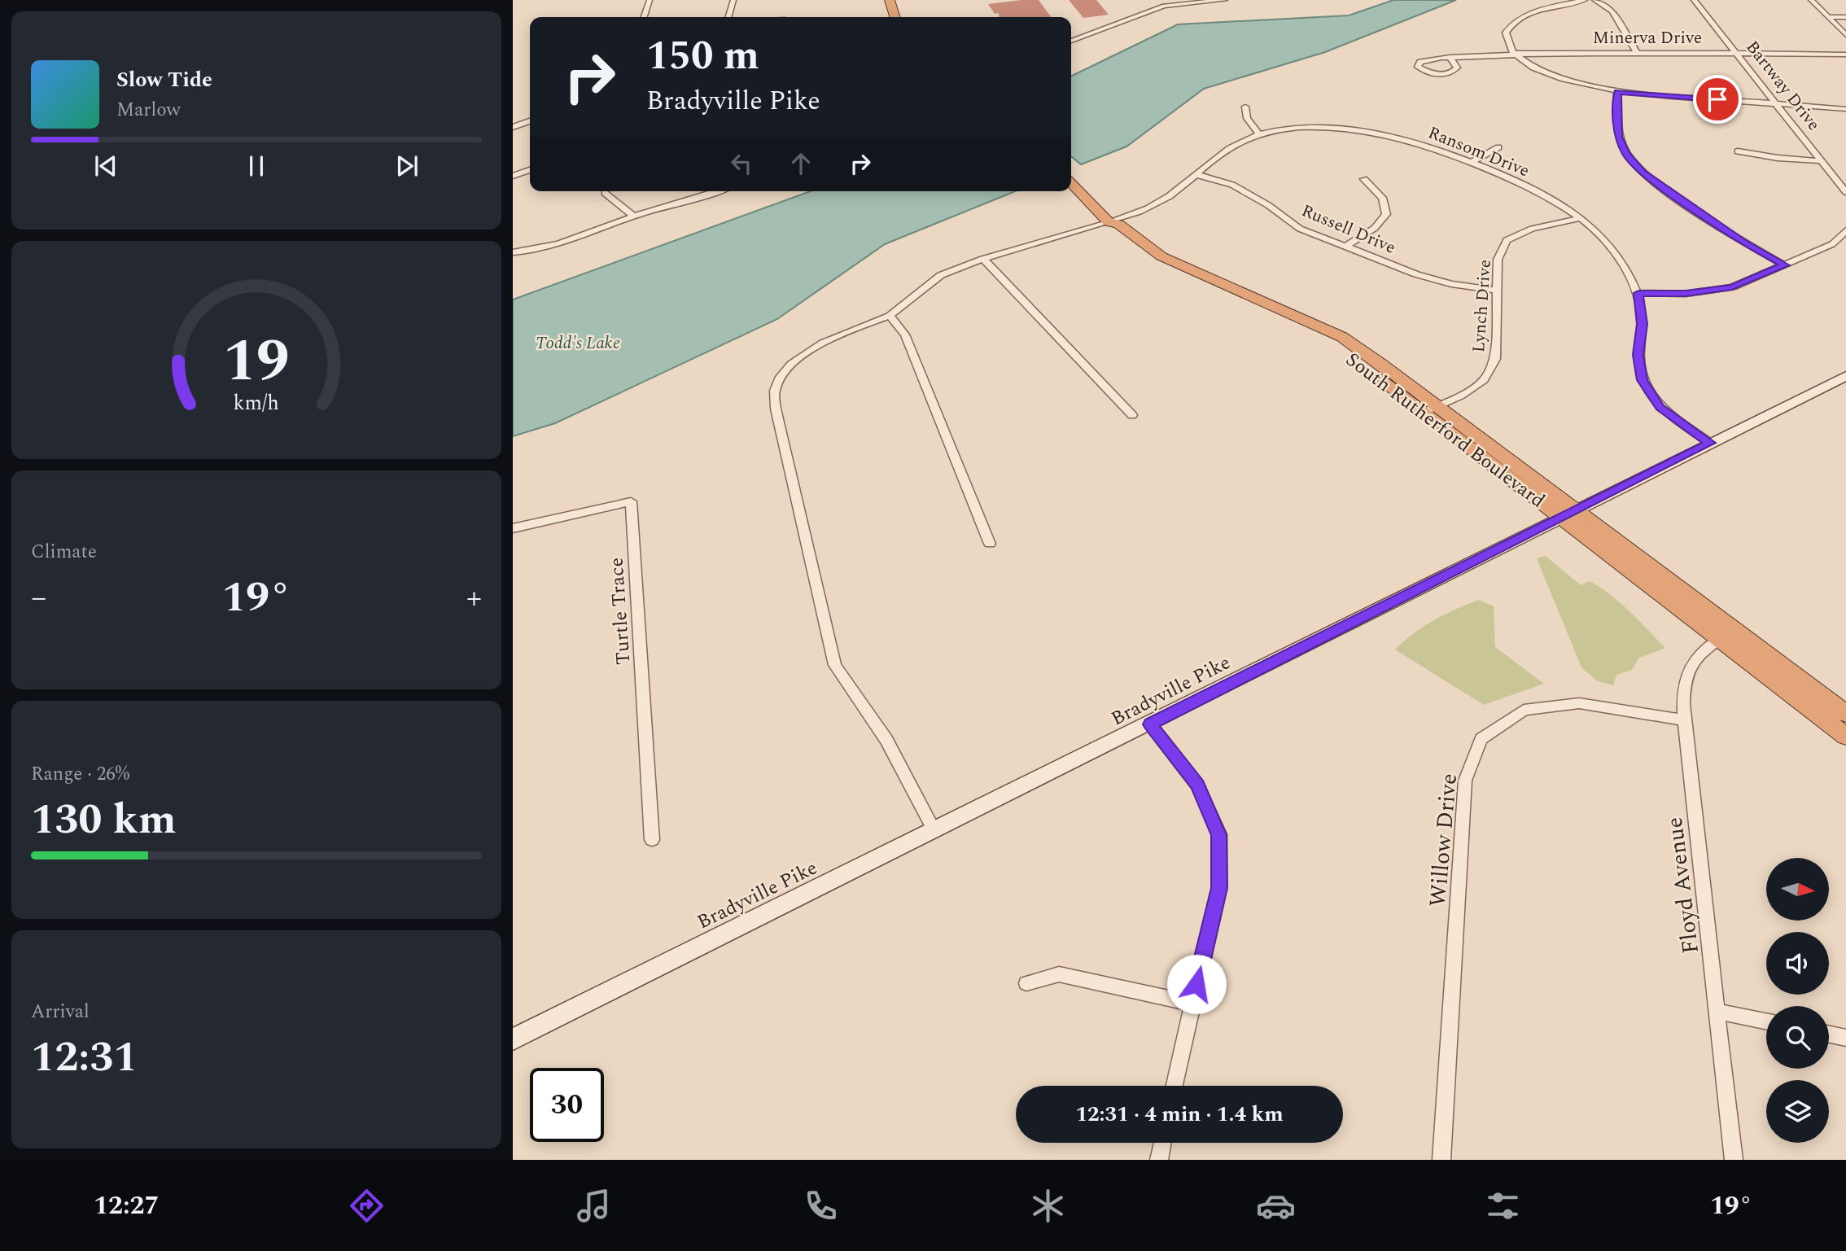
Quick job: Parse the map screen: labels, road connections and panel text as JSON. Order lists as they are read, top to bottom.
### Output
{
  "streets": {
    "highway": ["South Rutherford Boulevard"],
    "main road": ["Bradyville Pike"],
    "street": [
      "Minerva Drive",
      "Bartway Drive",
      "Ransom Drive",
      "Russell Drive",
      "Lynch Drive",
      "Turtle Trace",
      "Willow Drive",
      "Floyd Avenue"
    ]
  },
  "crossings": [
    ["Minerva Drive", "Bartway Drive"],
    ["Ransom Drive", "Russell Drive"],
    ["Ransom Drive", "Lynch Drive"],
    ["Ransom Drive", "South Rutherford Boulevard"],
    ["Ransom Drive", "Bradyville Pike"],
    ["Russell Drive", "Lynch Drive"],
    ["Lynch Drive", "South Rutherford Boulevard"],
    ["South Rutherford Boulevard", "Bradyville Pike"],
    ["South Rutherford Boulevard", "Floyd Avenue"],
    ["Willow Drive", "Floyd Avenue"]
  ],
  "water": ["Todd's Lake"],
  "north": "right",
  "page": {
    "turn": ["150 m", "Bradyville Pike"],
    "song": ["Slow Tide", "Marlow"],
    "tile": [
      "Climate",
      ["Range · 26%", "130 km"],
      ["Arrival", "12:31"]
    ],
    "heat": ["−", "19°", "+"],
    "limit": "30",
    "trip": "12:31 · 4 min · 1.4 km",
    "tabs": ["12:27", "19°"],
    "gauge": ["19", "km/h"]
  }
}
